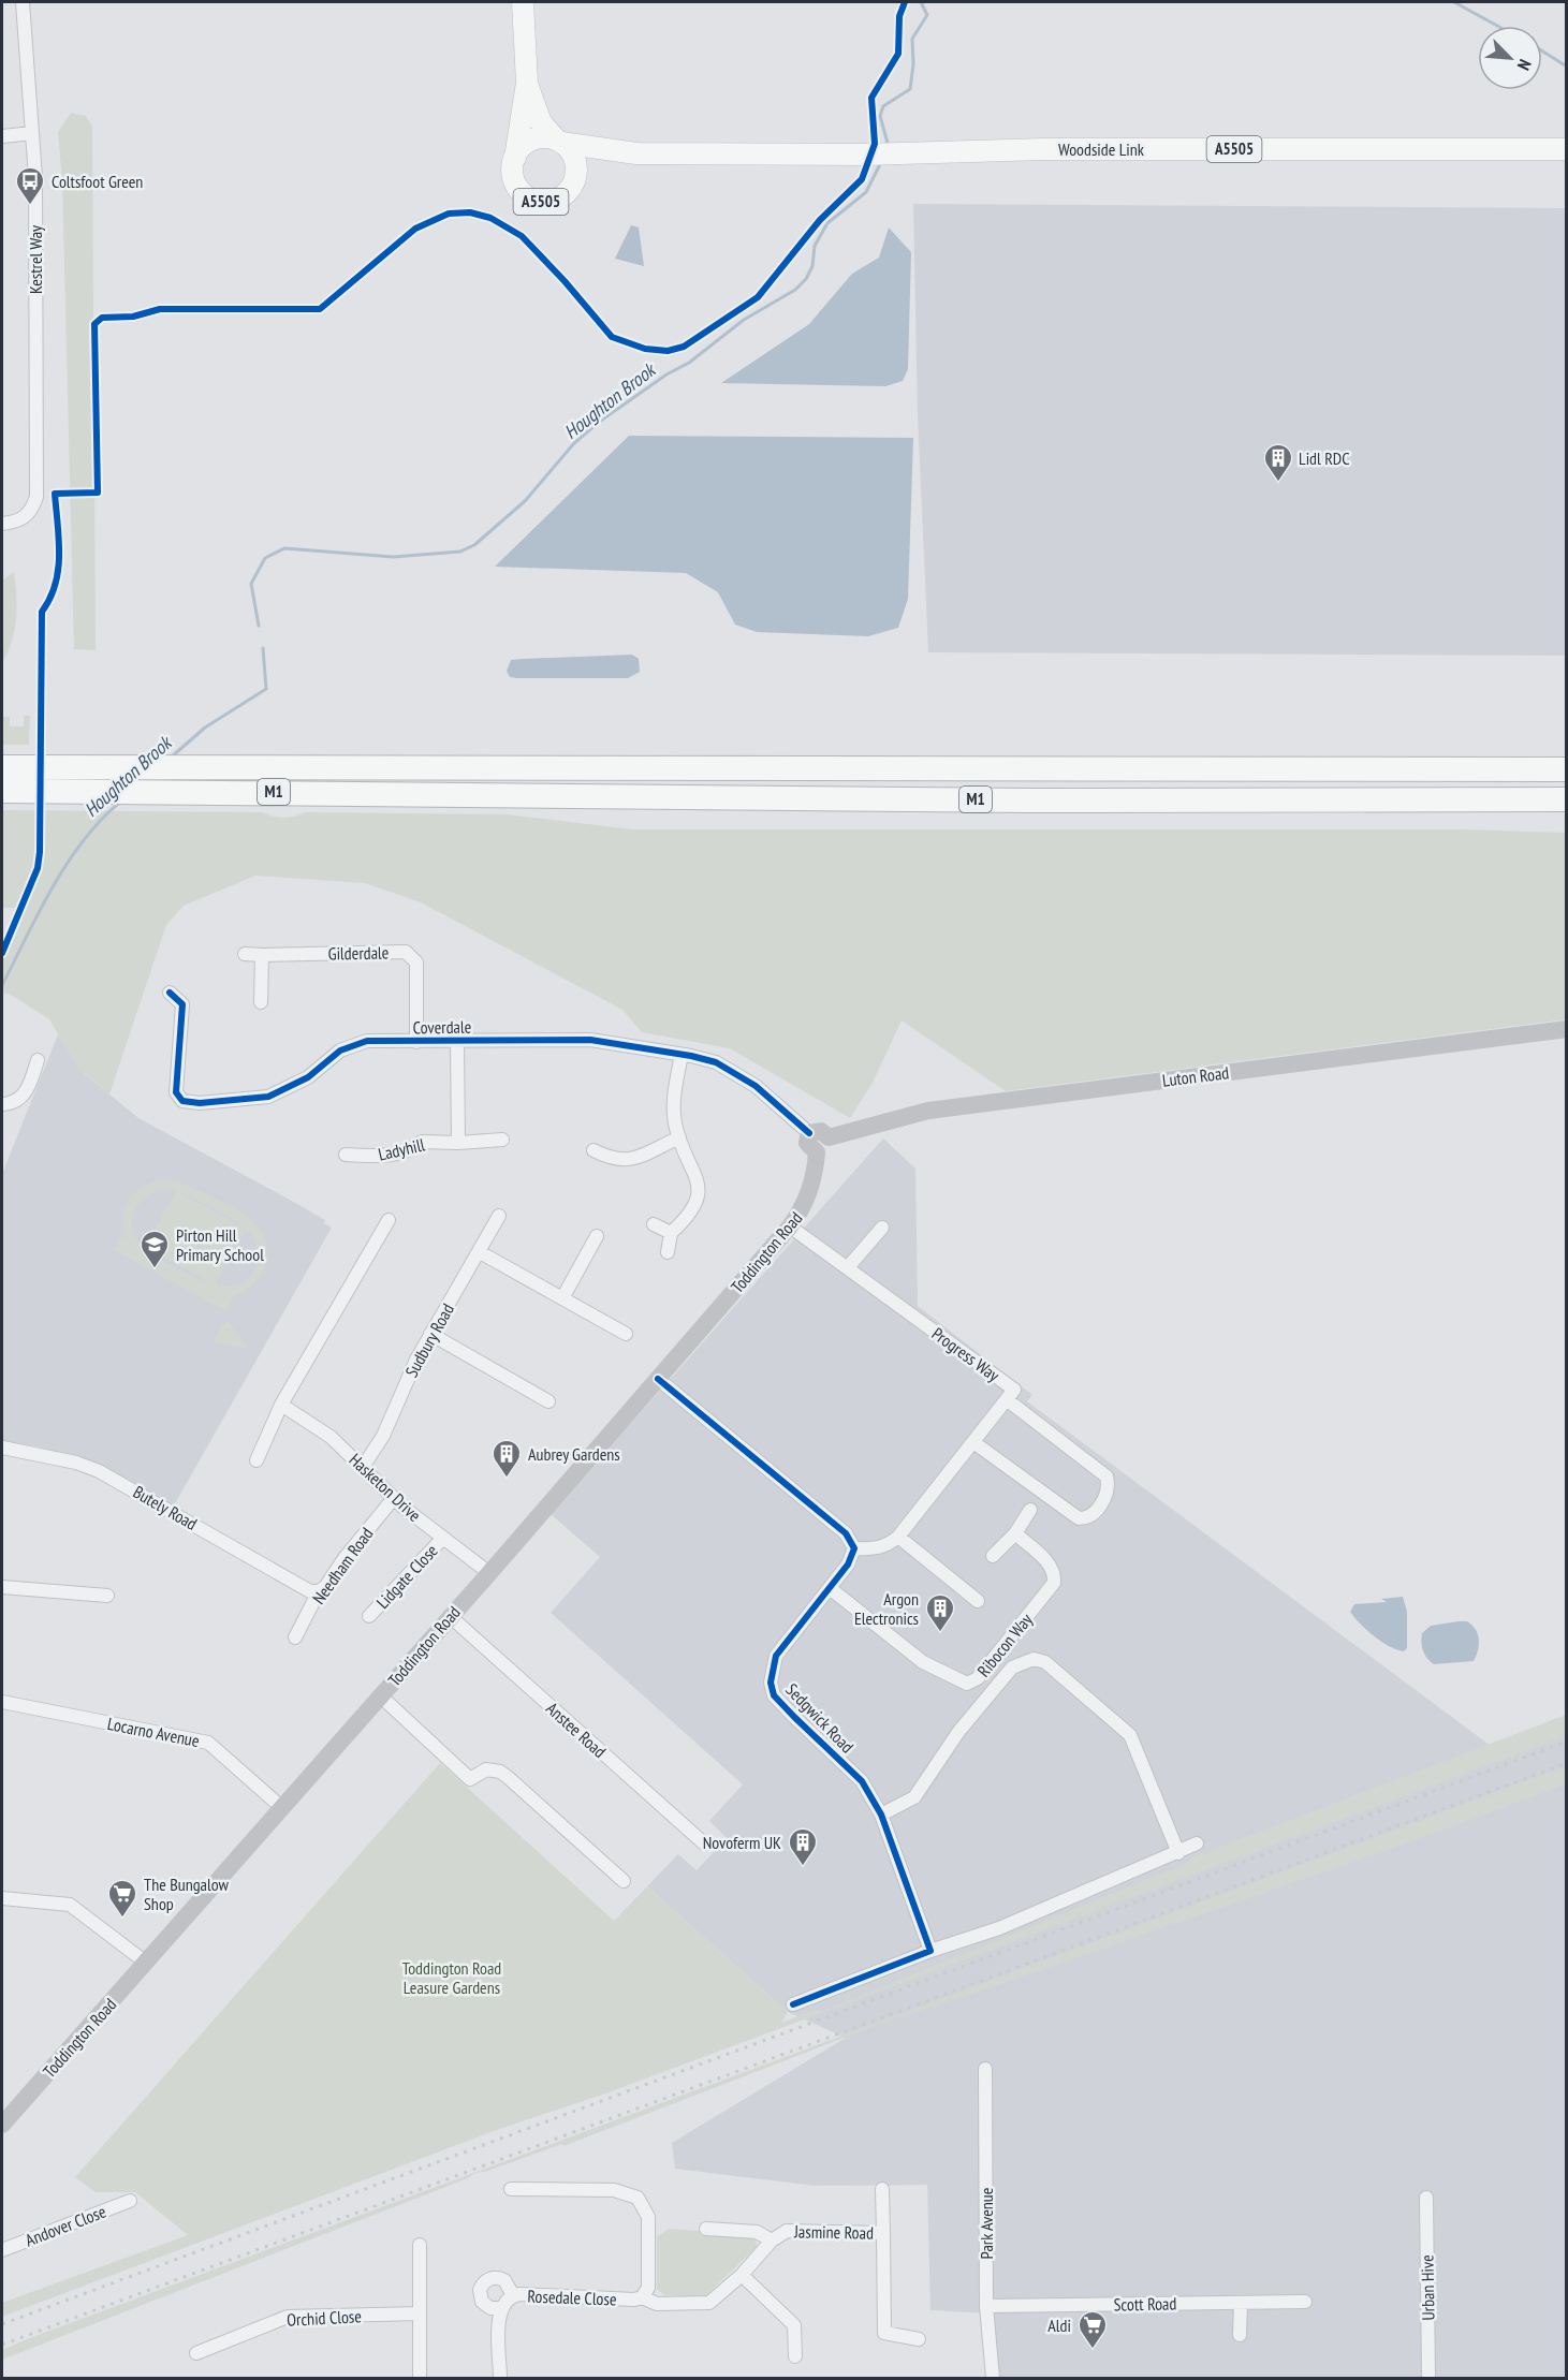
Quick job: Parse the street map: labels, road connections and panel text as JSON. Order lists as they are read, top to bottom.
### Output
{
  "streets": {
    "highway": ["M1"],
    "main road": [
      "Woodside Link",
      "A5505",
      "Luton Road",
      "Toddington Road"
    ],
    "street": [
      "Kestrel Way",
      "Gilderdale",
      "Coverdale",
      "Ladyhill",
      "Sudbury Road",
      "Progress Way",
      "Hasketon Drive",
      "Butely Road",
      "Needham Road",
      "Lidgate Close",
      "Ribocon Way",
      "Sedgwick Road",
      "Anstee Road",
      "Locarno Avenue",
      "Park Avenue",
      "Andover Close",
      "Jasmine Road",
      "Urban Hive",
      "Rosedale Close",
      "Scott Road",
      "Orchid Close"
    ]
  },
  "crossings": [
    ["Woodside Link", "A5505"],
    ["Gilderdale", "Coverdale"],
    ["Coverdale", "Luton Road"],
    ["Coverdale", "Toddington Road"],
    ["Luton Road", "Toddington Road"],
    ["Toddington Road", "Progress Way"],
    ["Toddington Road", "Hasketon Drive"],
    ["Toddington Road", "Anstee Road"],
    ["Toddington Road", "Locarno Avenue"],
    ["Sudbury Road", "Hasketon Drive"],
    ["Progress Way", "Sedgwick Road"],
    ["Hasketon Drive", "Needham Road"],
    ["Hasketon Drive", "Lidgate Close"],
    ["Butely Road", "Needham Road"],
    ["Ribocon Way", "Sedgwick Road"],
    ["Park Avenue", "Scott Road"],
    ["Jasmine Road", "Rosedale Close"]
  ],
  "water": ["Houghton Brook"],
  "parks": ["Toddington Road Leasure Gardens"],
  "places": {
    "bus stop": ["Coltsfoot Green"],
    "building": [
      "Lidl RDC",
      "Aubrey Gardens",
      "Argon Electronics",
      "Novoferm UK"
    ],
    "school or university": ["Pirton Hill Primary School"],
    "supermarket": ["The Bungalow Shop", "Aldi"]
  },
  "north": "bottom right"
}
